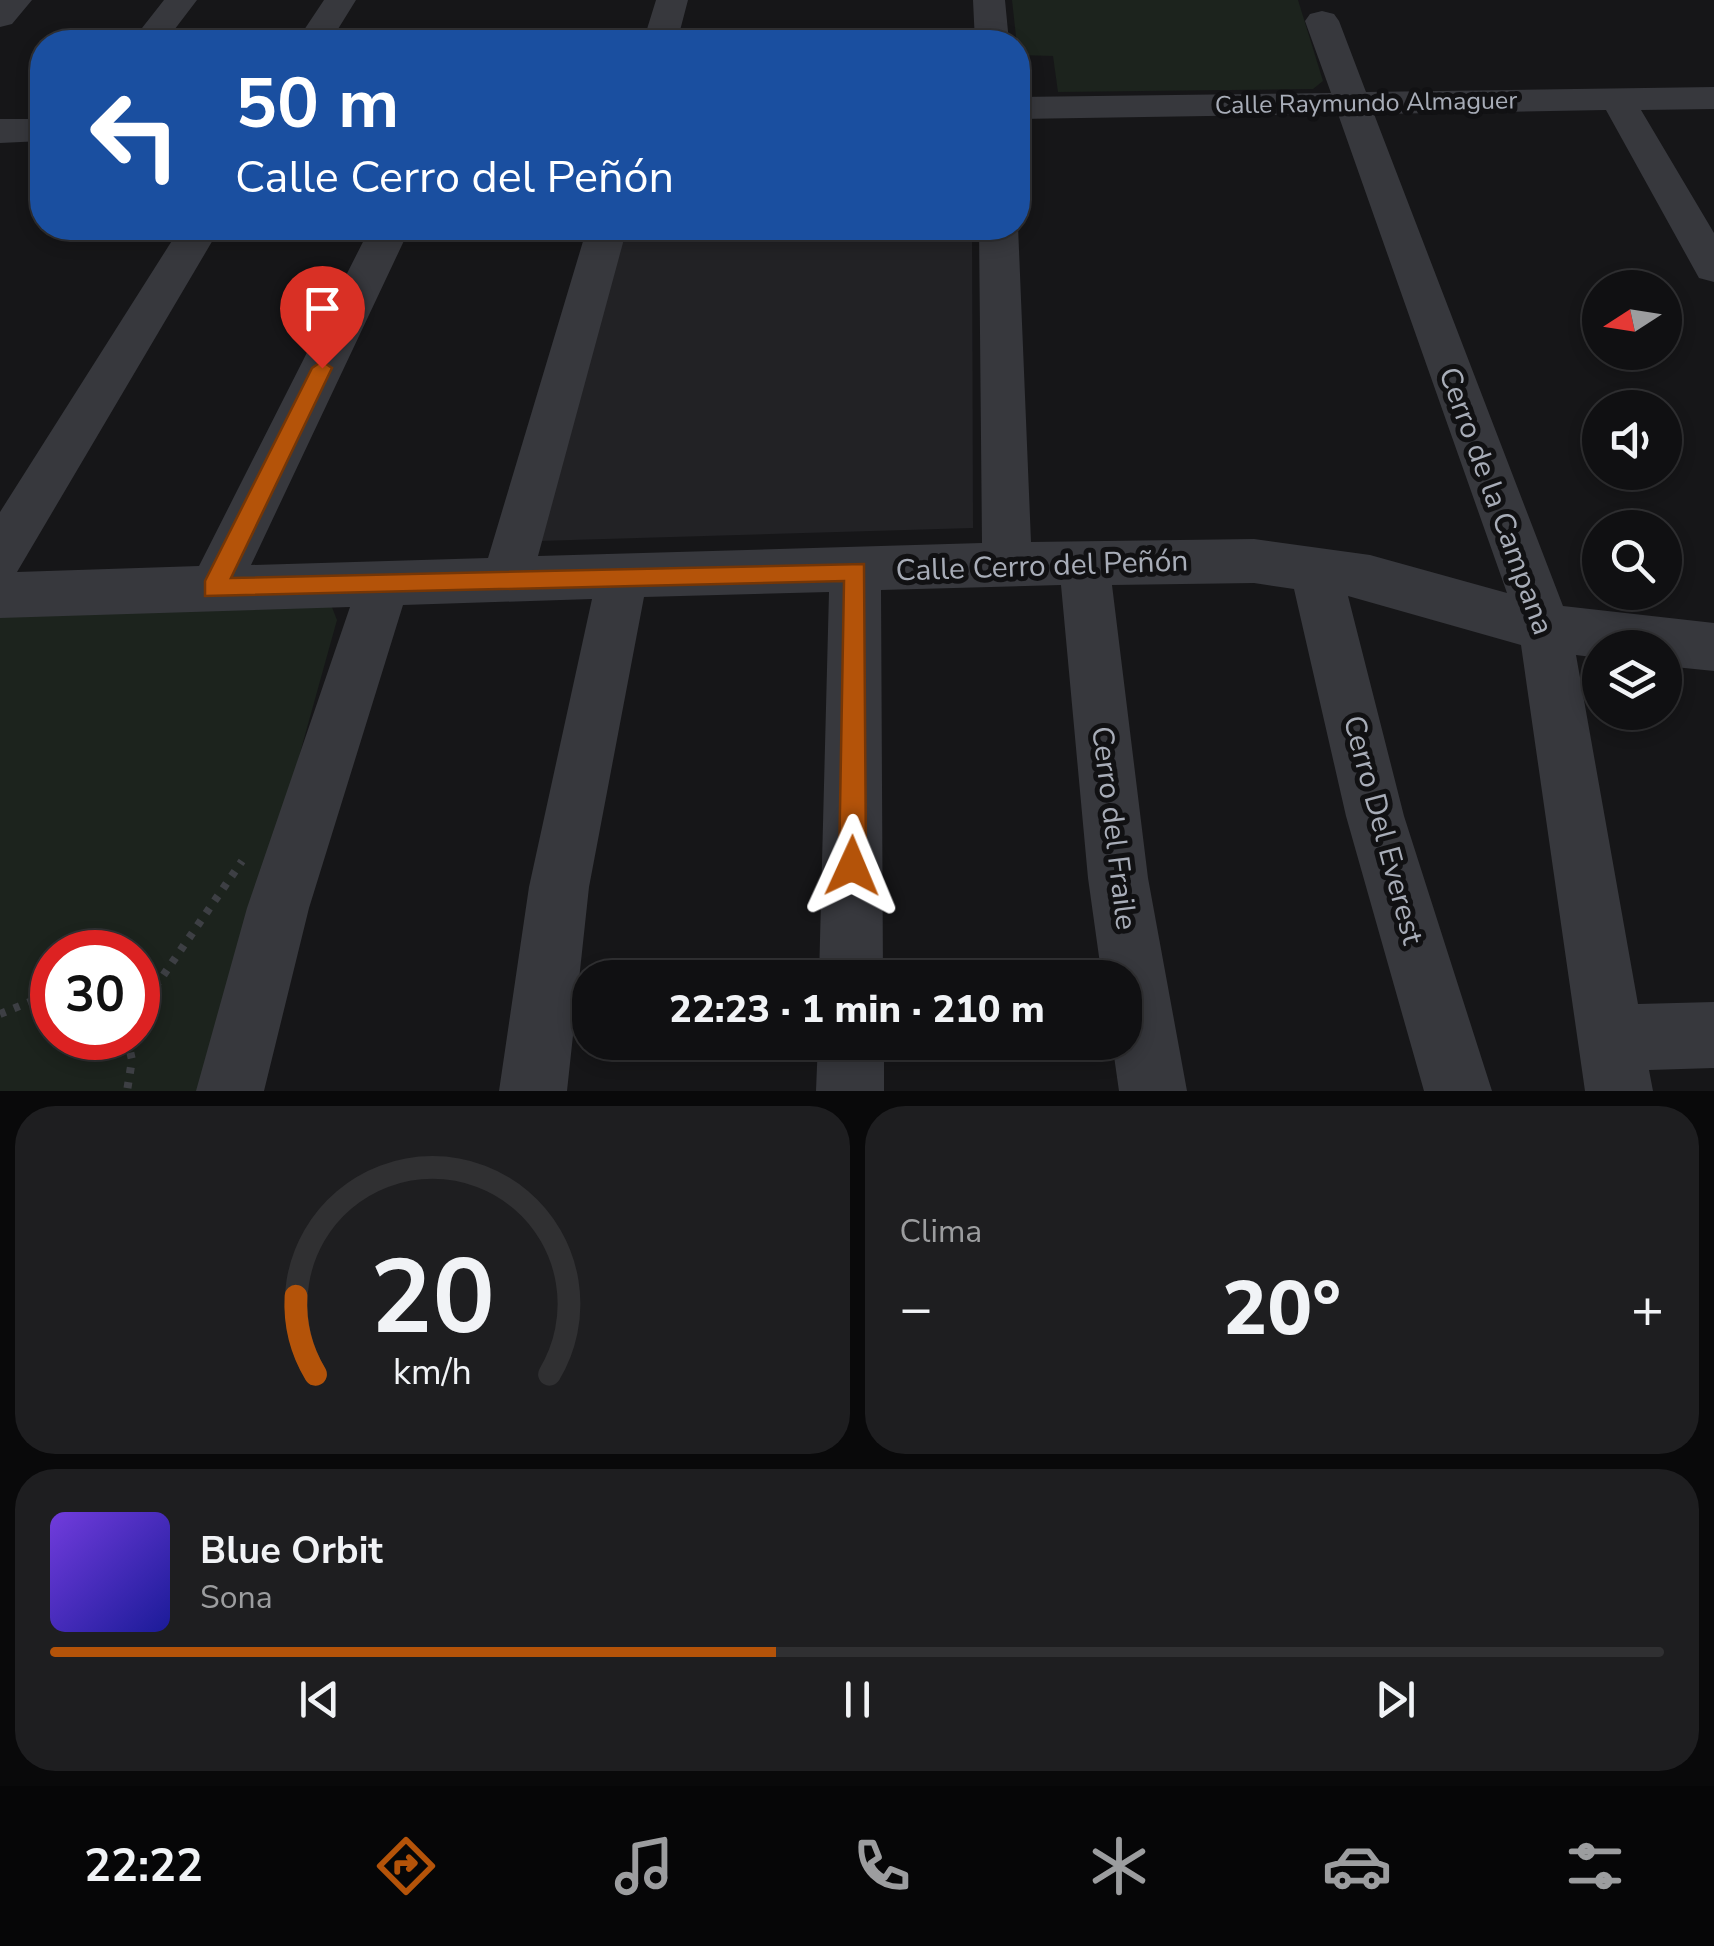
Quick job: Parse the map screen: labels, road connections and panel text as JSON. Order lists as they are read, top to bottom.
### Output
{
  "streets": {
    "street": [
      "Calle Raymundo Almaguer",
      "Cerro de la Campana",
      "Calle Cerro del Peñón",
      "Cerro del Fraile",
      "Cerro Del Everest"
    ]
  },
  "crossings": [
    ["Calle Raymundo Almaguer", "Cerro de la Campana"],
    ["Cerro de la Campana", "Calle Cerro del Peñón"],
    ["Calle Cerro del Peñón", "Cerro del Fraile"],
    ["Calle Cerro del Peñón", "Cerro Del Everest"]
  ],
  "north": "left",
  "page": {
    "turn": ["50 m", "Calle Cerro del Peñón"],
    "limit": "30",
    "trip": "22:23 · 1 min · 210 m",
    "tile": "Clima",
    "heat": ["−", "20°", "+"],
    "song": ["Blue Orbit", "Sona"],
    "tabs": "22:22",
    "gauge": ["20", "km/h"]
  }
}
